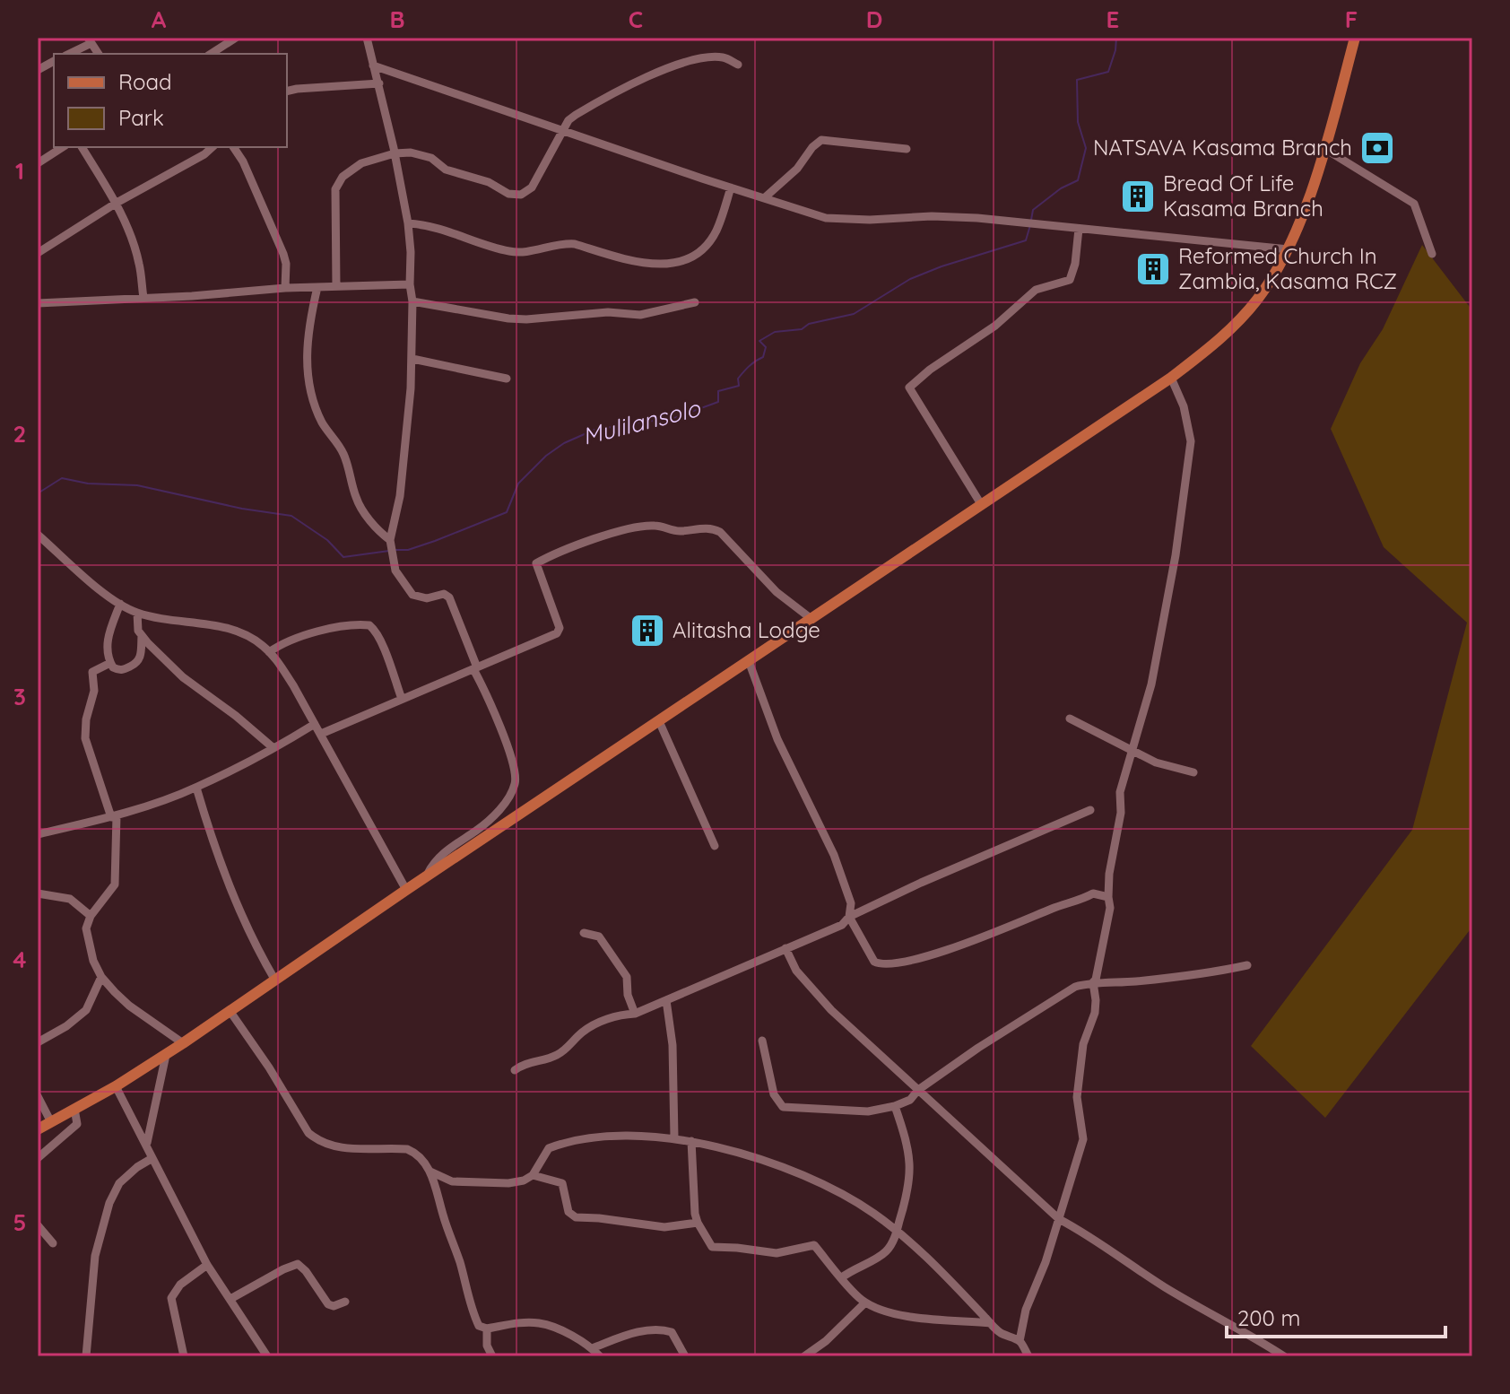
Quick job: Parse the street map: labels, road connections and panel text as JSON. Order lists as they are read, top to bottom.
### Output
{
  "water": ["Mulilansolo"],
  "places": {
    "bank": ["NATSAVA Kasama Branch"],
    "building": ["Bread Of Life Kasama Branch", "Reformed Church In Zambia, Kasama RCZ", "Alitasha Lodge"]
  },
  "legend": ["Road", "Park"],
  "scale_bar": "200 m",
  "grid": {
    "columns": [
      "A",
      "B",
      "C",
      "D",
      "E",
      "F"
    ],
    "rows": [
      "1",
      "2",
      "3",
      "4",
      "5"
    ]
  }
}
